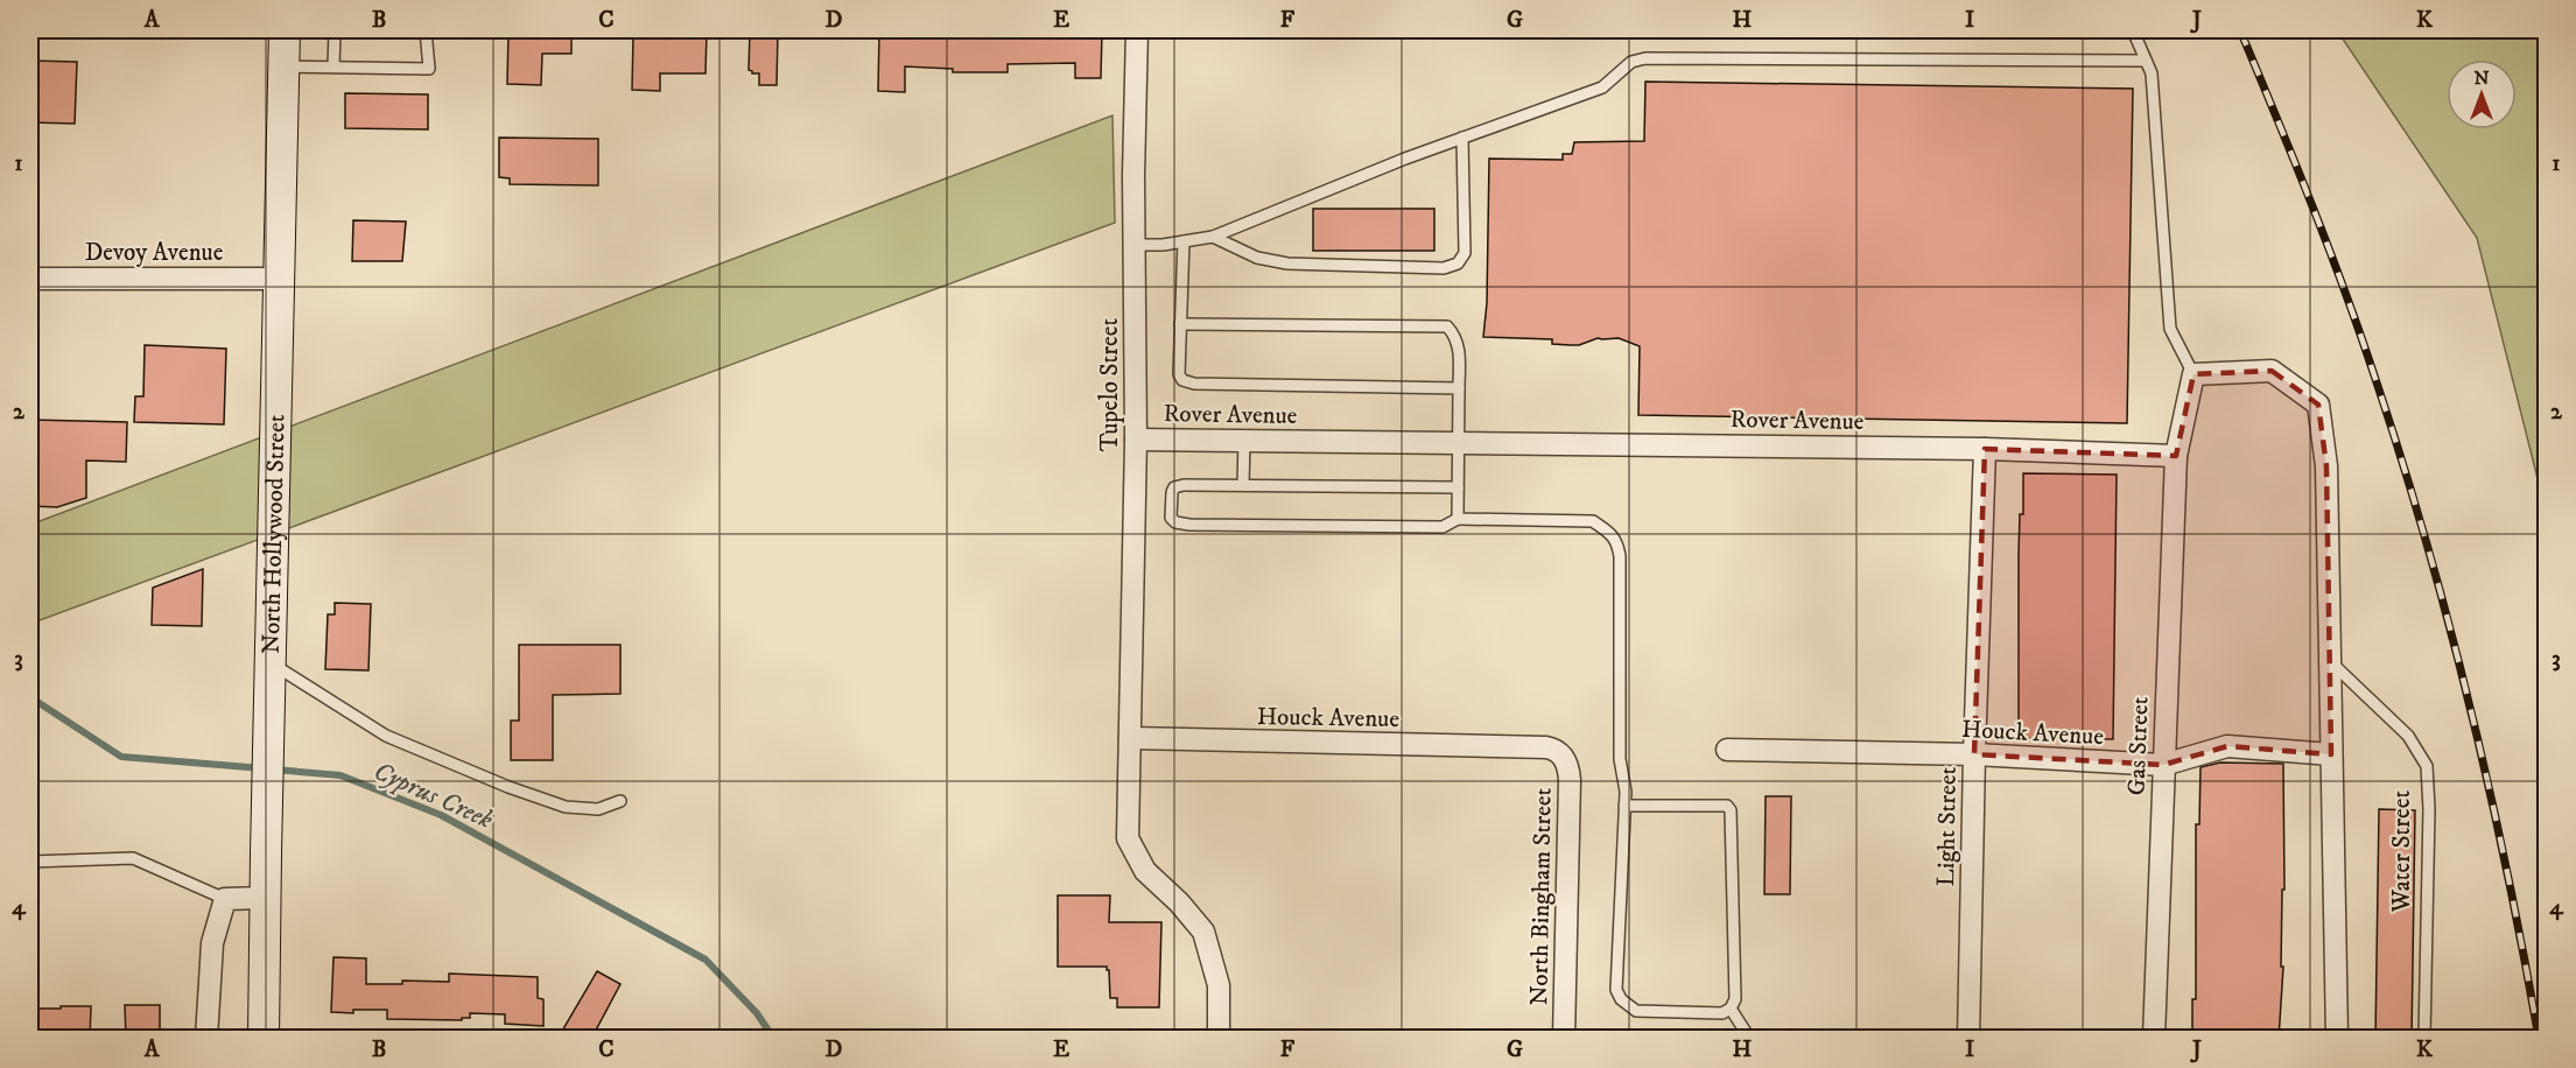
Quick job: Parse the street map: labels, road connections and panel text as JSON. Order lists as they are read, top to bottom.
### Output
{
  "streets": {
    "main road": ["North Hollywood Street"],
    "street": [
      "Devoy Avenue",
      "Tupelo Street",
      "Rover Avenue",
      "Houck Avenue",
      "Gas Street",
      "Light Street",
      "North Bingham Street"
    ],
    "lane": ["Water Street"]
  },
  "crossings": [
    ["Devoy Avenue", "North Hollywood Street"],
    ["Tupelo Street", "Rover Avenue"],
    ["Tupelo Street", "Houck Avenue"],
    ["Rover Avenue", "Gas Street"],
    ["Rover Avenue", "Light Street"],
    ["Houck Avenue", "Gas Street"],
    ["Houck Avenue", "Light Street"],
    ["Houck Avenue", "North Bingham Street"]
  ],
  "water": ["Cyprus Creek"],
  "north": "top",
  "grid": {
    "columns": [
      "A",
      "B",
      "C",
      "D",
      "E",
      "F",
      "G",
      "H",
      "I",
      "J",
      "K"
    ],
    "rows": [
      "1",
      "2",
      "3",
      "4"
    ]
  }
}
